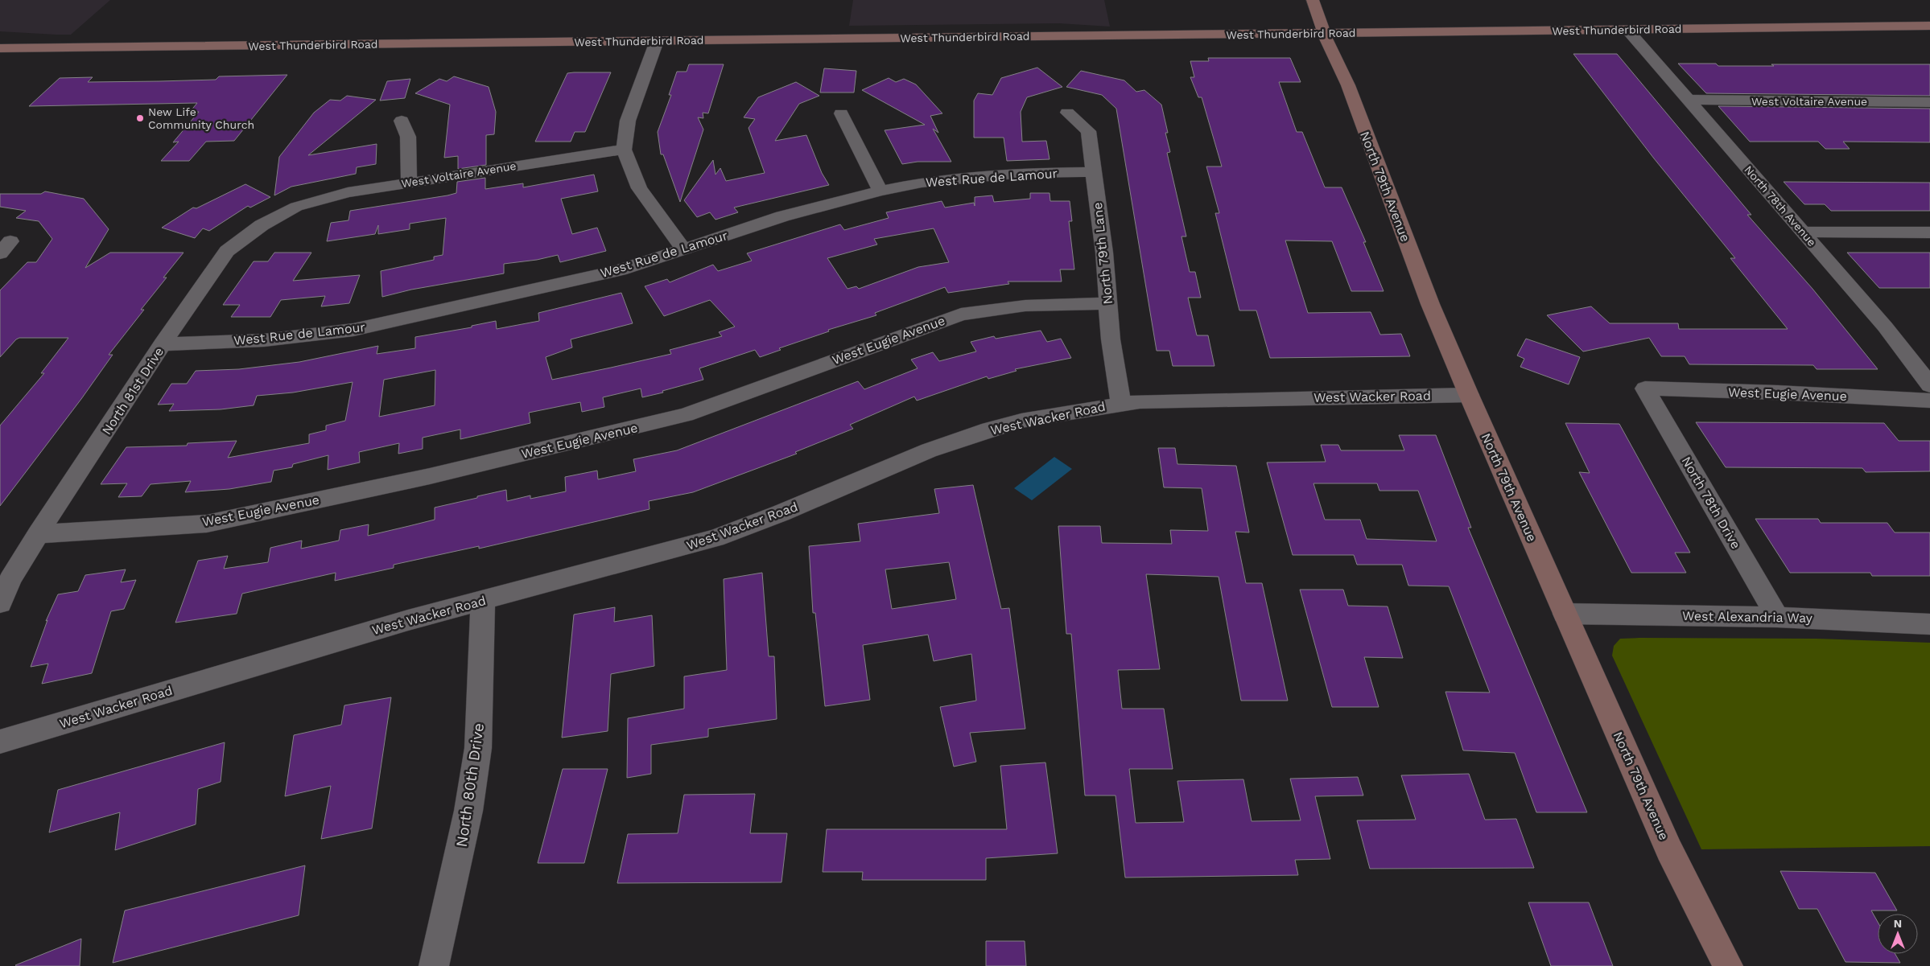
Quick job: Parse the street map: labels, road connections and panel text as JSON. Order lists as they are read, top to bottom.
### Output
{
  "streets": {
    "main road": ["West Thunderbird Road", "North 79th Avenue"],
    "street": [
      "West Voltaire Avenue",
      "West Rue de Lamour",
      "North 78th Avenue",
      "North 79th Lane",
      "West Eugie Avenue",
      "North 81st Drive",
      "West Wacker Road",
      "North 78th Drive",
      "West Alexandria Way",
      "North 80th Drive"
    ]
  },
  "crossings": [
    ["West Thunderbird Road", "North 79th Avenue"],
    ["West Thunderbird Road", "North 78th Avenue"],
    ["West Voltaire Avenue", "North 78th Avenue"],
    ["West Voltaire Avenue", "North 81st Drive"],
    ["West Rue de Lamour", "North 79th Lane"],
    ["West Rue de Lamour", "North 81st Drive"],
    ["North 79th Avenue", "West Wacker Road"],
    ["North 79th Avenue", "West Alexandria Way"],
    ["North 79th Lane", "West Eugie Avenue"],
    ["North 79th Lane", "West Wacker Road"],
    ["West Eugie Avenue", "North 81st Drive"],
    ["West Eugie Avenue", "North 78th Drive"],
    ["West Wacker Road", "North 80th Drive"],
    ["North 78th Drive", "West Alexandria Way"]
  ],
  "places": ["New Life Community Church"],
  "north": "top"
}
